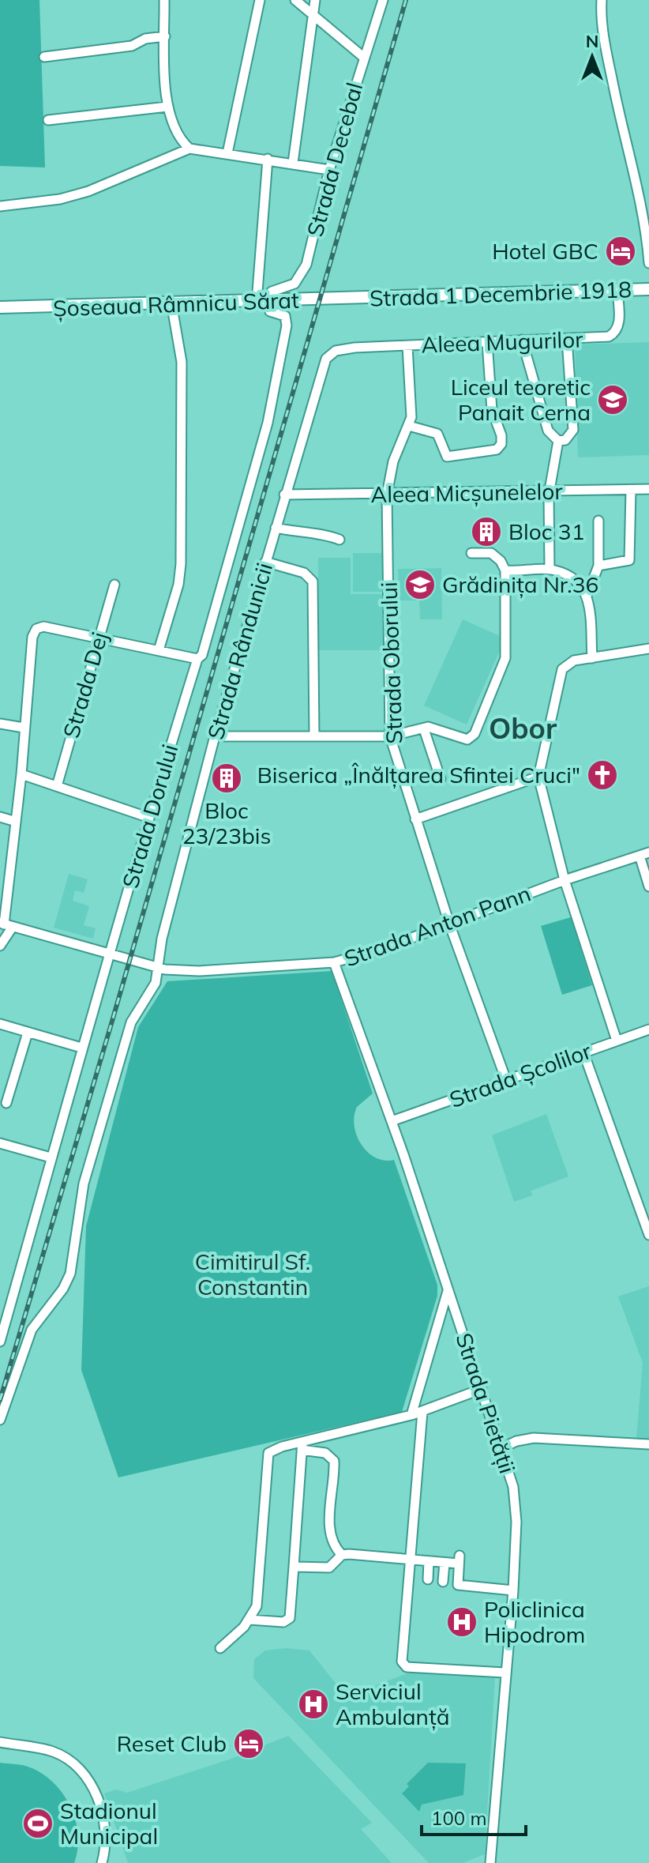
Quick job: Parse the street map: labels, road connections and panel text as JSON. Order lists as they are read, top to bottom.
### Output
{
  "streets": {
    "main road": ["Strada 1 Decembrie 1918", "Șoseaua Râmnicu Sărat"],
    "street": [
      "Strada Decebal",
      "Aleea Mugurilor",
      "Aleea Micșunelelor",
      "Strada Rândunicii",
      "Strada Oborului",
      "Strada Dej",
      "Strada Dorului",
      "Strada Anton Pann",
      "Strada Școlilor",
      "Strada Pietății"
    ]
  },
  "crossings": [
    ["Strada Decebal", "Șoseaua Râmnicu Sărat"],
    ["Strada Decebal", "Strada Dorului"],
    ["Strada 1 Decembrie 1918", "Șoseaua Râmnicu Sărat"],
    ["Strada 1 Decembrie 1918", "Aleea Mugurilor"],
    ["Șoseaua Râmnicu Sărat", "Strada Dorului"],
    ["Aleea Mugurilor", "Strada Rândunicii"],
    ["Aleea Mugurilor", "Strada Oborului"],
    ["Aleea Micșunelelor", "Strada Rândunicii"],
    ["Aleea Micșunelelor", "Strada Oborului"],
    ["Strada Rândunicii", "Strada Anton Pann"],
    ["Strada Oborului", "Strada Anton Pann"],
    ["Strada Oborului", "Strada Școlilor"],
    ["Strada Dorului", "Strada Anton Pann"],
    ["Strada Anton Pann", "Strada Pietății"],
    ["Strada Școlilor", "Strada Pietății"]
  ],
  "districts": ["Obor"],
  "parks": ["Cimitirul Sf. Constantin"],
  "places": {
    "hotel": ["Hotel GBC", "Reset Club"],
    "school or university": ["Liceul teoretic Panait Cerna", "Grădinița Nr.36"],
    "building": ["Bloc 31", "Bloc 23/23bis"],
    "church": ["Biserica „Înălțarea Sfintei Cruci\""],
    "hospital": ["Policlinica Hipodrom", "Serviciul Ambulanță"],
    "sports": ["Stadionul Municipal"]
  },
  "scale_bar": "100 m",
  "north": "top"
}
